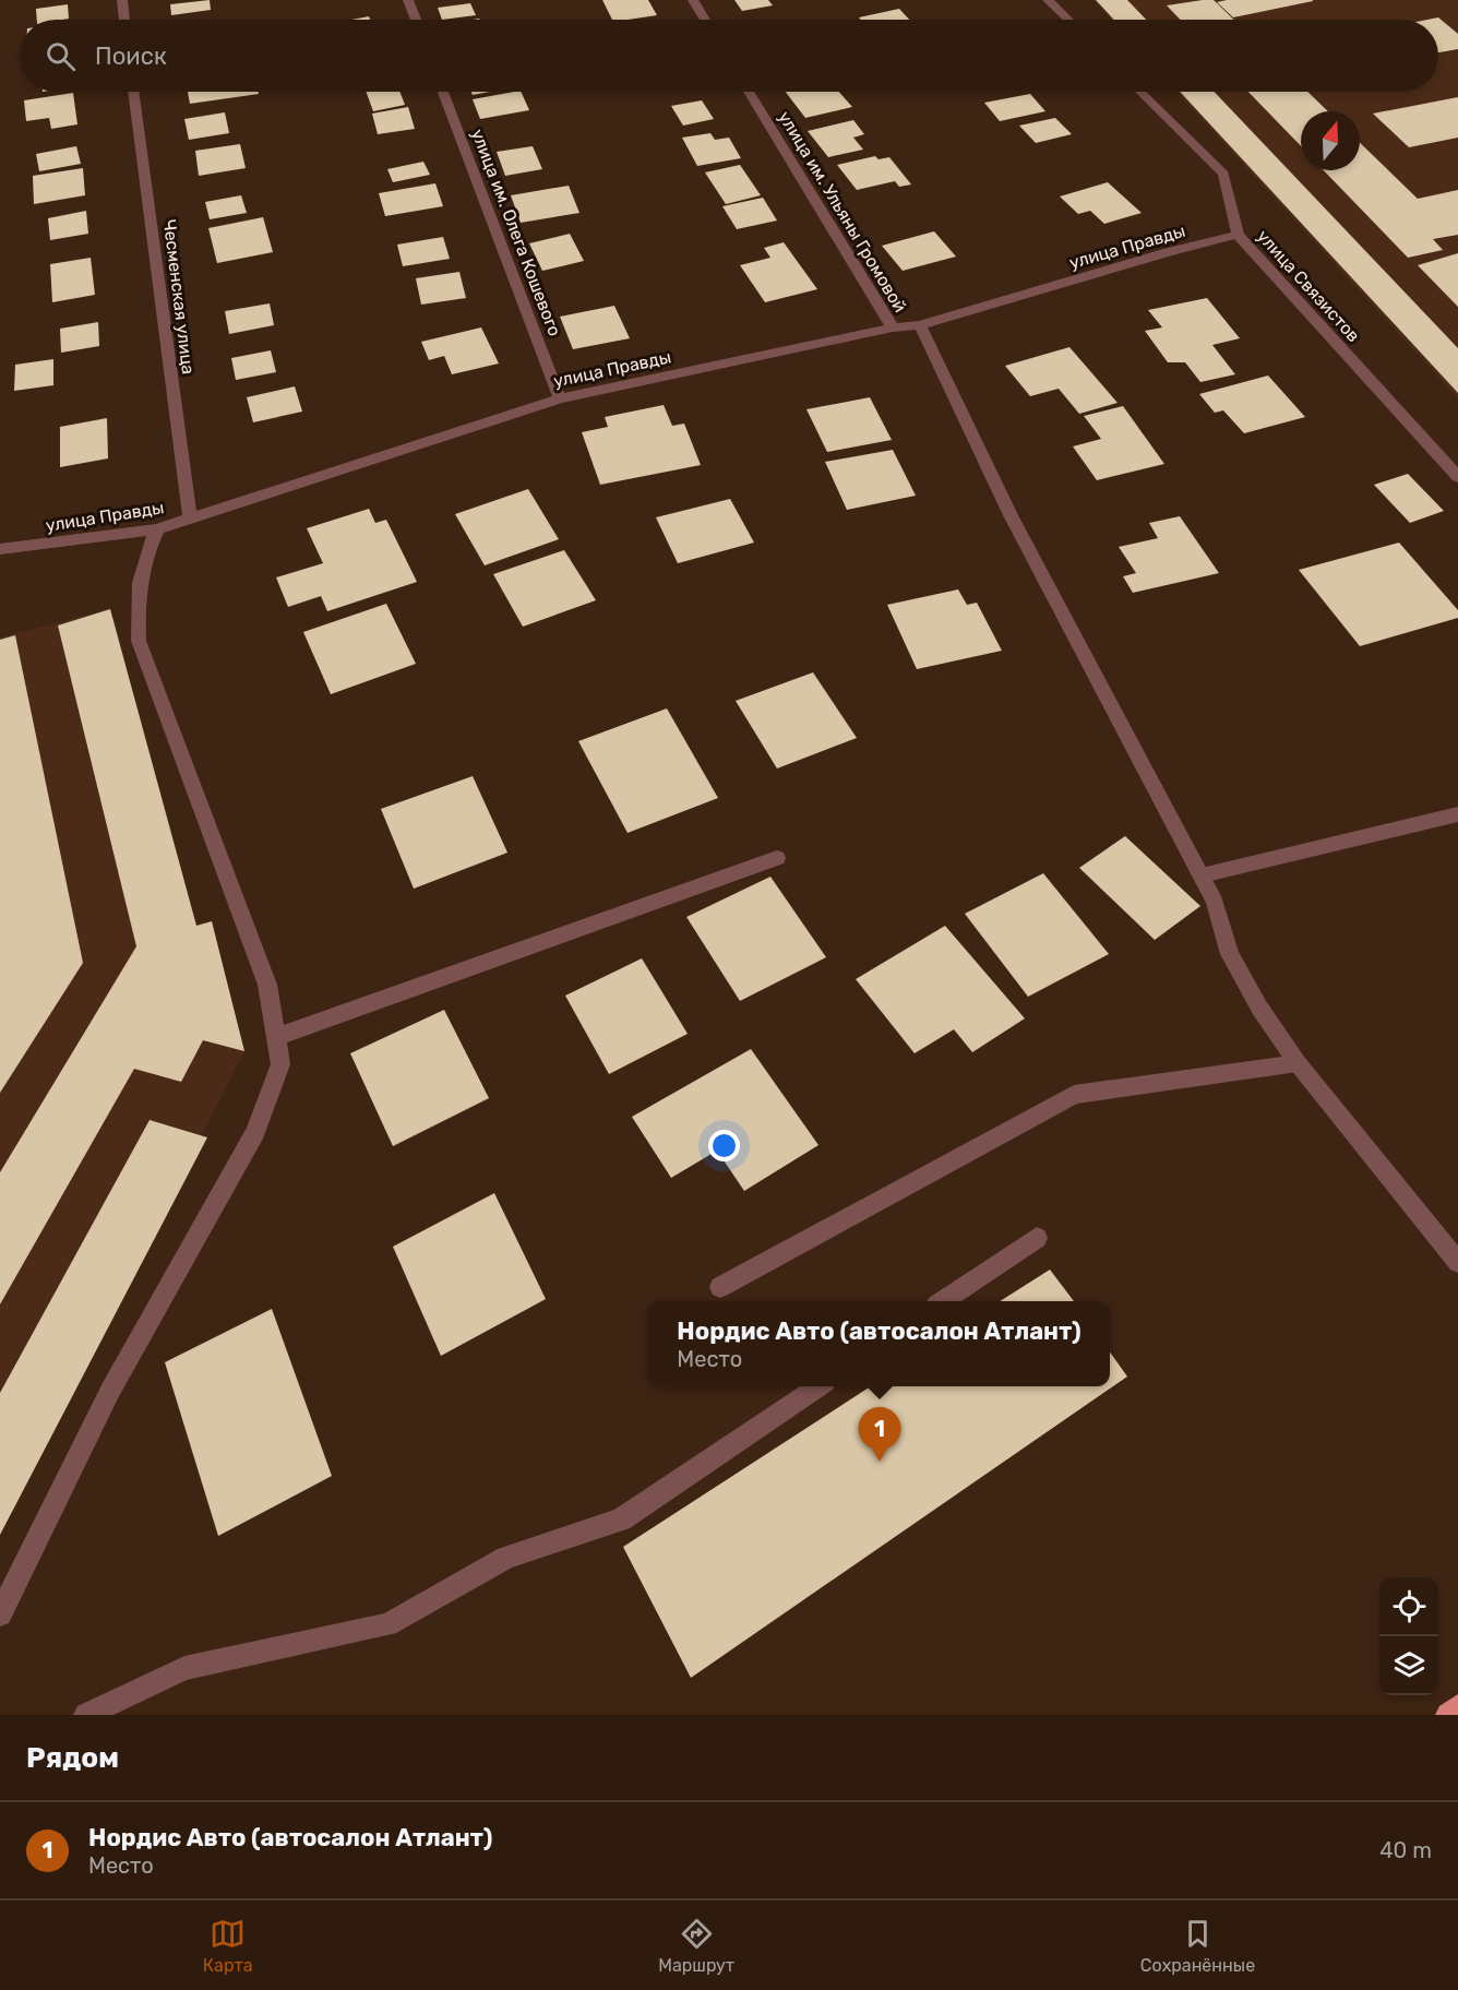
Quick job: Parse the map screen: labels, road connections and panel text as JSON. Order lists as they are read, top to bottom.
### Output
{
  "streets": {
    "street": [
      "улица им. Ульяны Громовой",
      "улица им. Олега Кошевого",
      "улица Правды",
      "улица Связистов",
      "Чесменская улица"
    ]
  },
  "crossings": [
    ["улица им. Ульяны Громовой", "улица Правды"],
    ["улица им. Олега Кошевого", "улица Правды"],
    ["улица Правды", "улица Связистов"],
    ["улица Правды", "Чесменская улица"]
  ],
  "north": "top",
  "page": {
    "search": "Поиск",
    "popup": ["Нордис Авто (автосалон Атлант)", "Место"],
    "pins": "1",
    "heading": "Рядом",
    "list": [
      {
        "mark": "1",
        "name": "Нордис Авто (автосалон Атлант)",
        "note": "Место",
        "value": "40 m"
      }
    ],
    "nav": ["Карта", "Маршрут", "Сохранённые"]
  }
}
